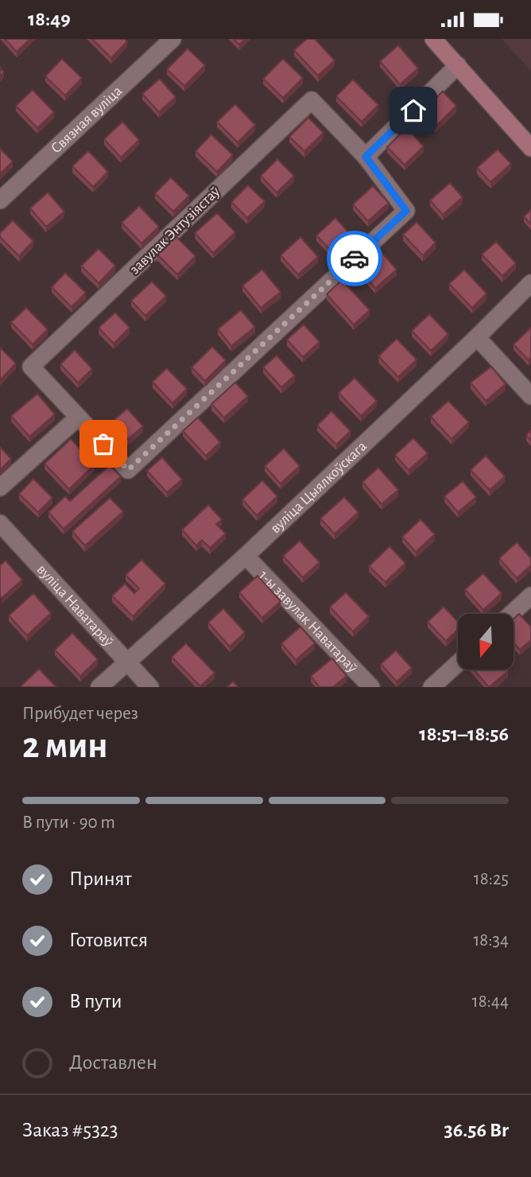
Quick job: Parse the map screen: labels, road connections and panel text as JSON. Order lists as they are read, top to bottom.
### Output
{
  "streets": {
    "street": [
      "Связная вуліца",
      "завулак Энтузіястаў",
      "вуліца Цыялкоўскага",
      "вуліца Наватараў",
      "1-ы завулак Наватараў"
    ]
  },
  "crossings": [
    ["вуліца Цыялкоўскага", "вуліца Наватараў"],
    ["вуліца Цыялкоўскага", "1-ы завулак Наватараў"]
  ],
  "north": "bottom",
  "page": {
    "status": "18:49",
    "heading": ["2 мин", "Прибудет через", "18:51–18:56"],
    "panel": ["Заказ #5323", "36.56 Br"],
    "bar": "В пути · 90 m",
    "list": [
      ["Принят", "18:25"],
      ["Готовится", "18:34"],
      ["В пути", "18:44"],
      "Доставлен"
    ]
  }
}
